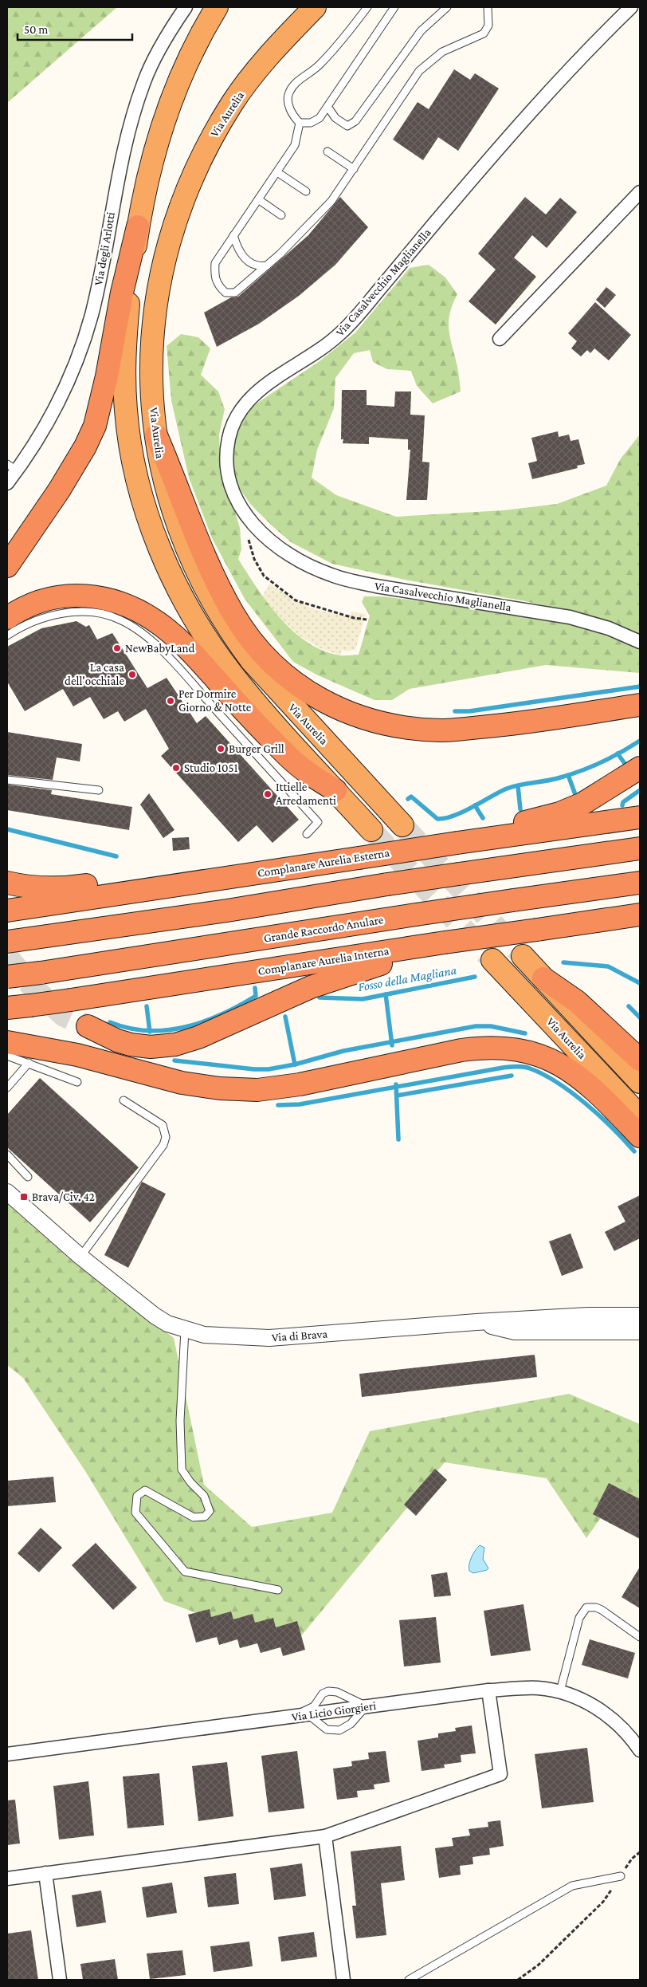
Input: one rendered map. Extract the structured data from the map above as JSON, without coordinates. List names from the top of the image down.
{
  "streets": {
    "highway": [
      "Via Aurelia",
      "Complanare Aurelia Esterna",
      "Grande Raccordo Anulare",
      "Complanare Aurelia Interna"
    ],
    "street": [
      "Via degli Arlotti",
      "Via Casalvecchio Maglianella",
      "Via di Brava",
      "Via Licio Giorgieri"
    ]
  },
  "water": ["Fosso della Magliana"],
  "places": {
    "other": [
      "NewBabyLand",
      "La casa dell'occhiale",
      "Per Dormire Giorno & Notte",
      "Burger Grill",
      "Studio 1051",
      "Ittielle Arredamenti"
    ],
    "transit": ["Brava/Civ. 42"]
  },
  "scale_bar": "50 m"
}
